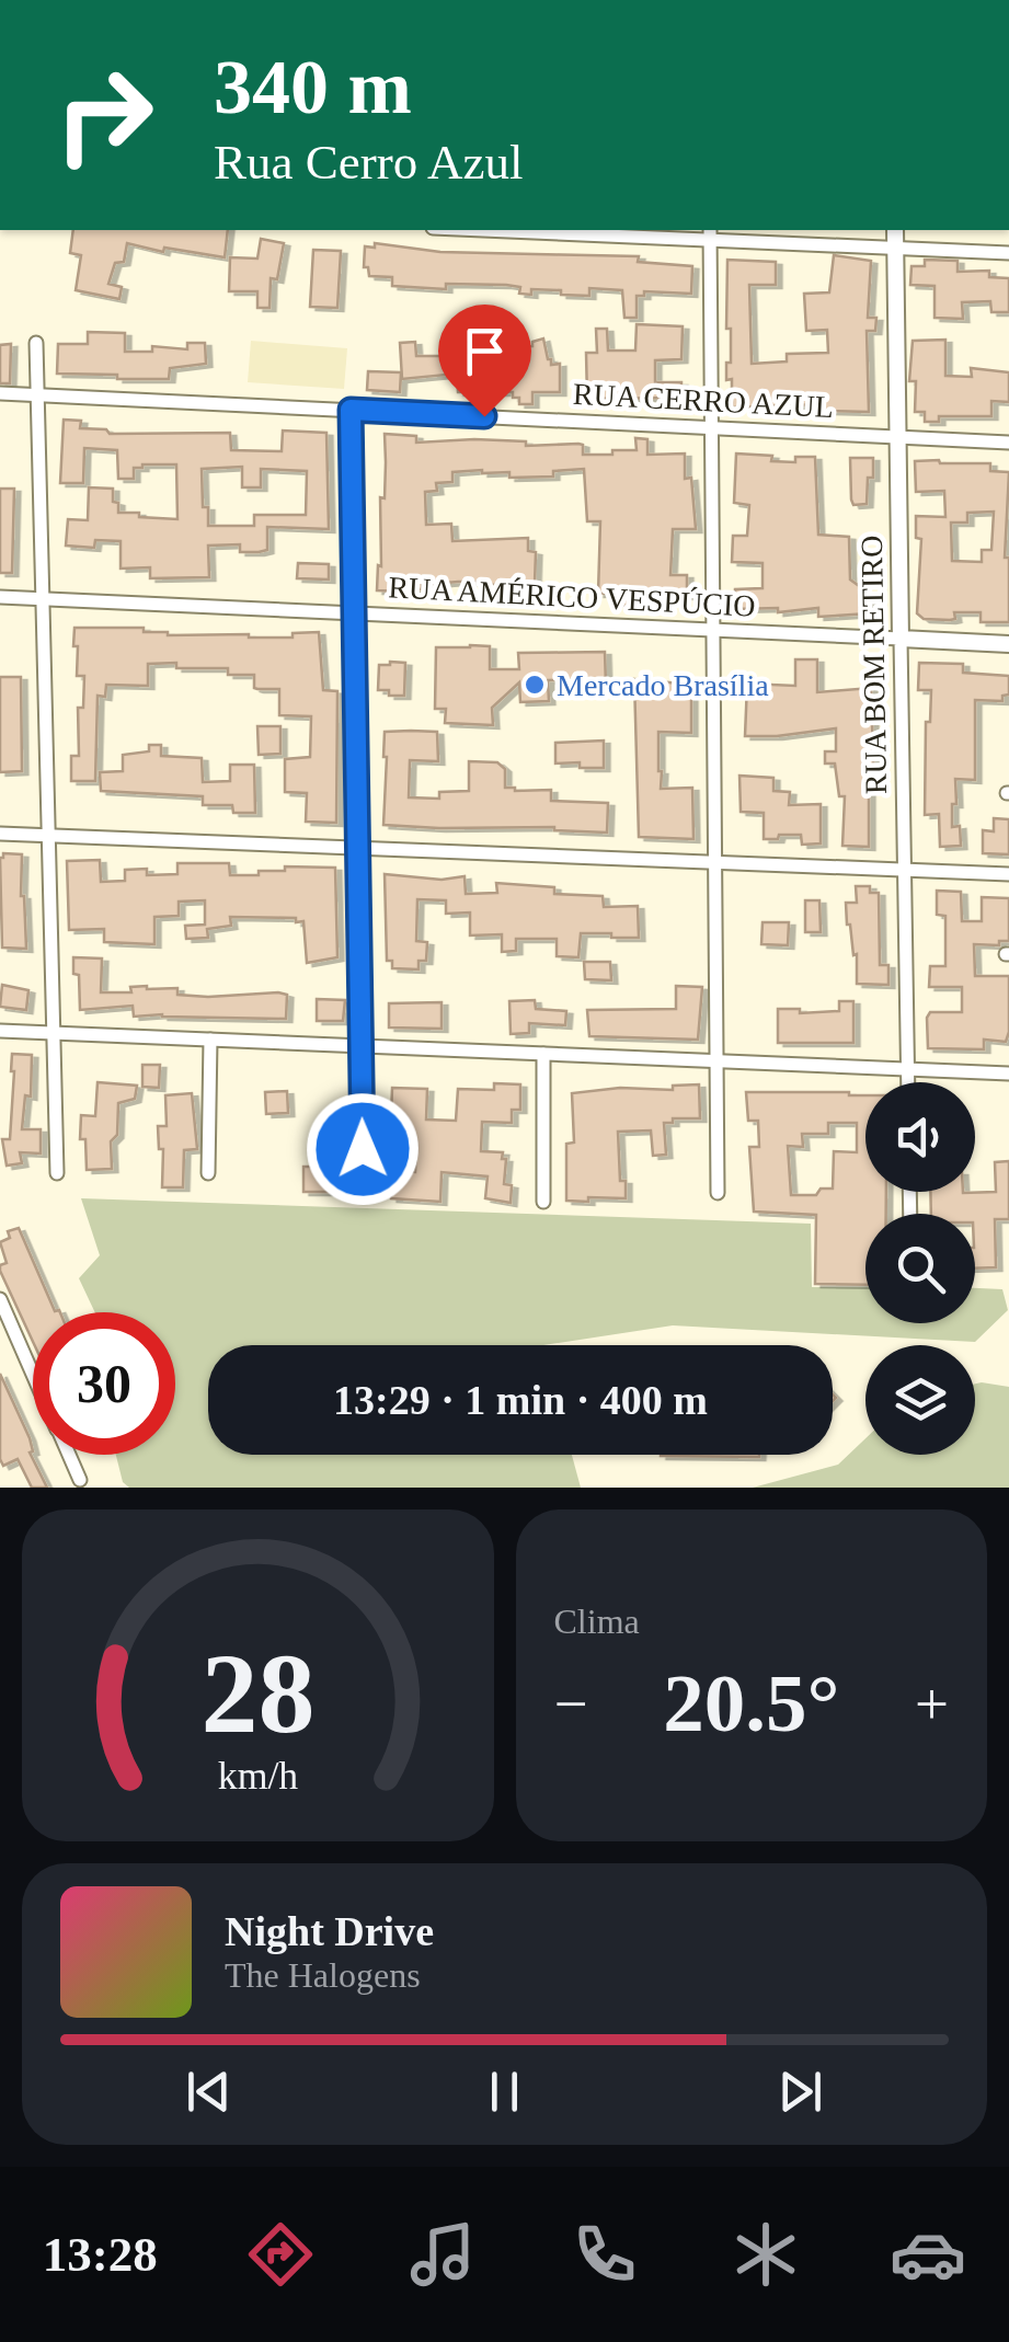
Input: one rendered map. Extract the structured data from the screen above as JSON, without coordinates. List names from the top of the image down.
{
  "streets": {
    "street": ["RUA CERRO AZUL", "RUA AMÉRICO VESPÚCIO", "RUA BOM RETIRO"]
  },
  "crossings": [
    ["RUA CERRO AZUL", "RUA BOM RETIRO"],
    ["RUA AMÉRICO VESPÚCIO", "RUA BOM RETIRO"]
  ],
  "places": ["Mercado Brasília"],
  "page": {
    "turn": ["340 m", "Rua Cerro Azul"],
    "limit": "30",
    "trip": "13:29 · 1 min · 400 m",
    "tile": "Clima",
    "heat": ["−", "20.5°", "+"],
    "song": ["Night Drive", "The Halogens"],
    "tabs": "13:28",
    "gauge": ["28", "km/h"]
  }
}
